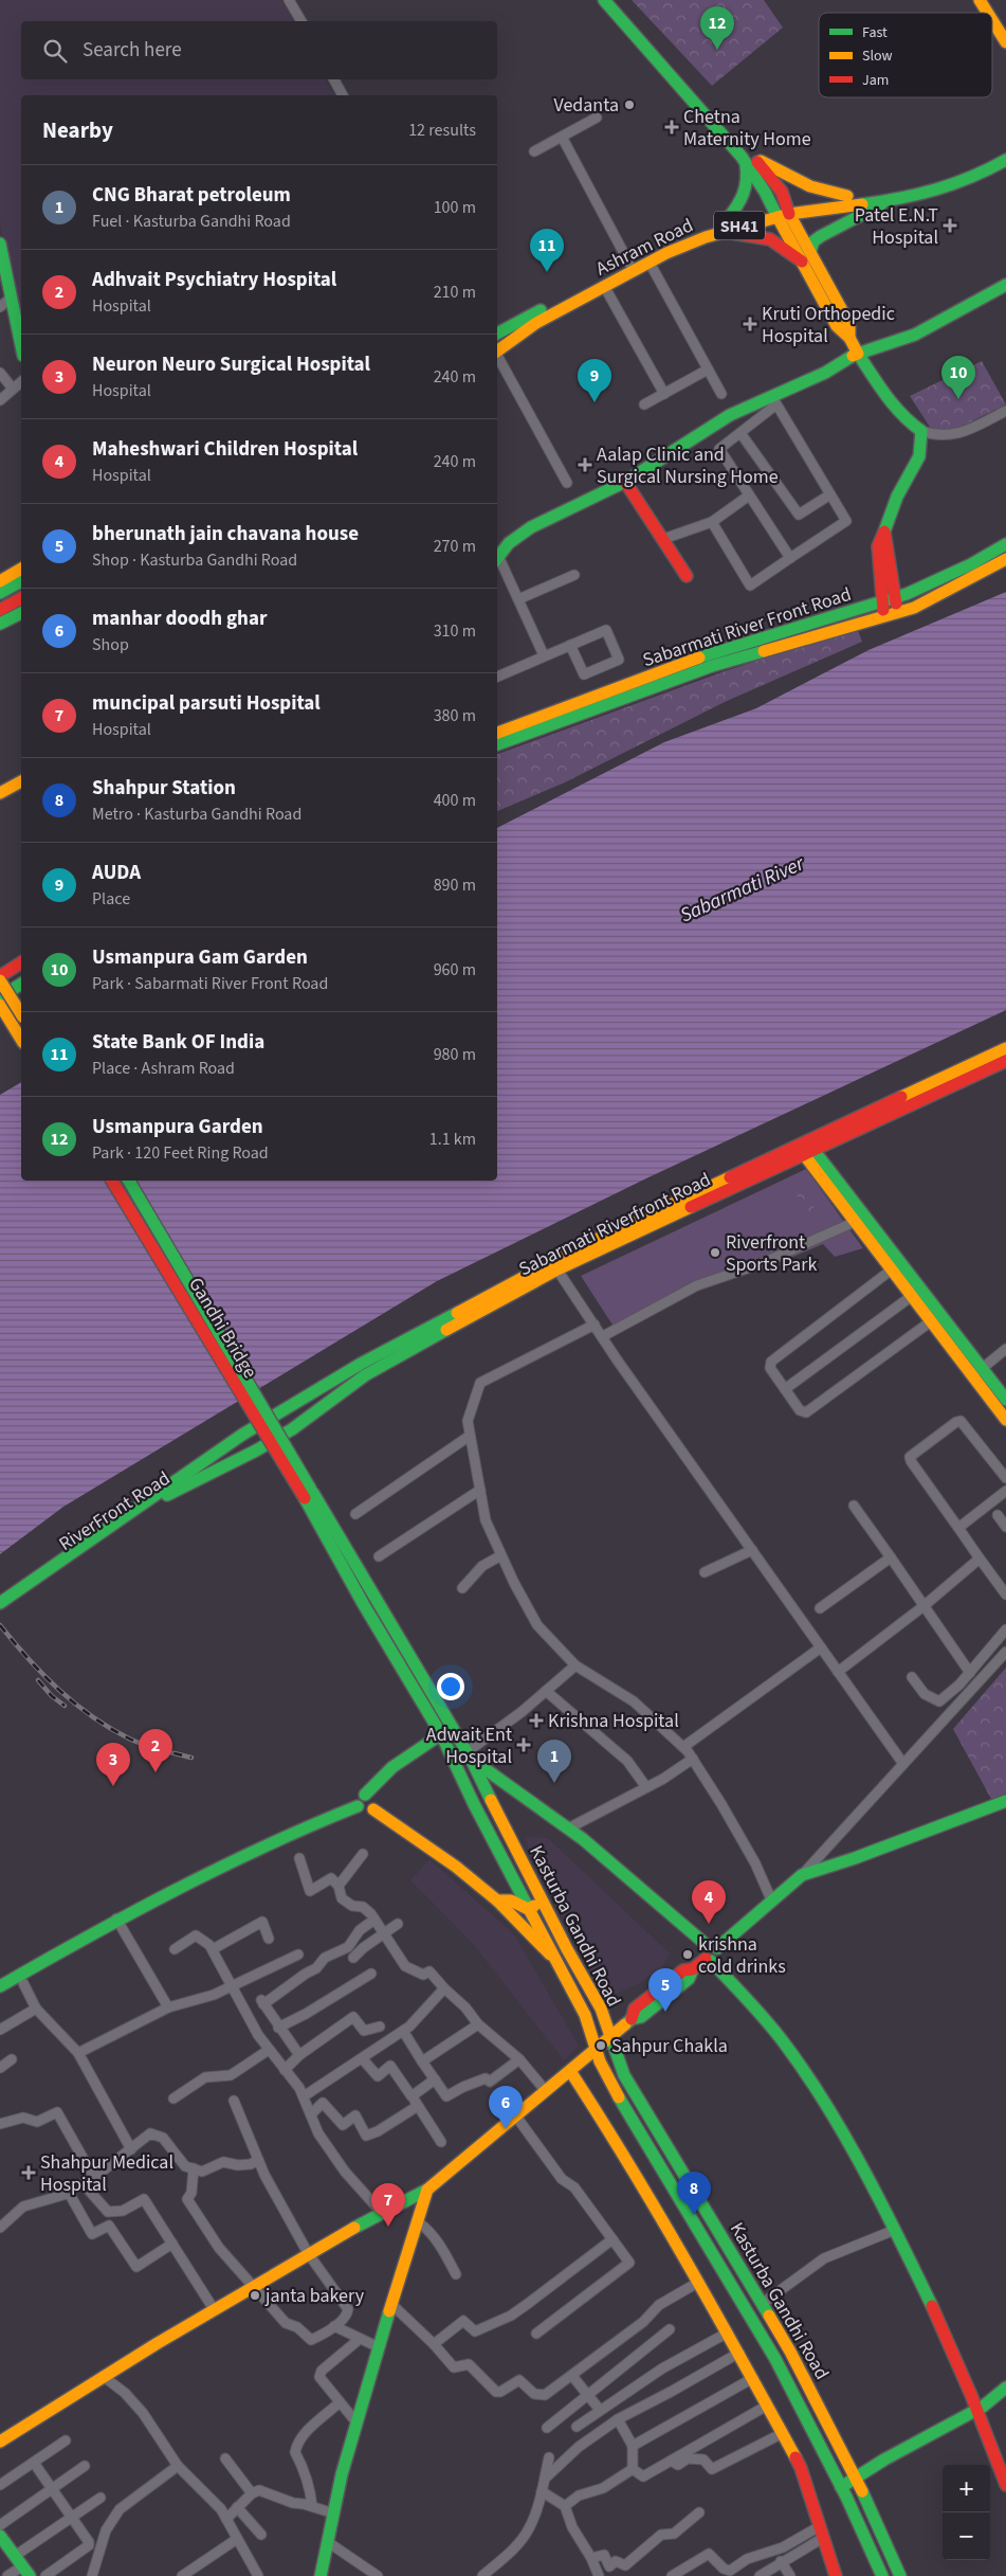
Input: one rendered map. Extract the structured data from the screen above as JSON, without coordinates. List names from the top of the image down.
{
  "streets": {
    "main road": [
      "SH41",
      "Ashram Road",
      "Sabarmati River Front Road",
      "Sabarmati Riverfront Road",
      "Gandhi Bridge",
      "RiverFront Road",
      "Kasturba Gandhi Road"
    ]
  },
  "crossings": [
    ["Sabarmati Riverfront Road", "RiverFront Road"],
    ["Gandhi Bridge", "Kasturba Gandhi Road"]
  ],
  "water": ["Sabarmati River"],
  "places": {
    "other": [
      "Vedanta",
      "Riverfront Sports Park",
      "krishna cold drinks",
      "Sahpur Chakla",
      "janta bakery"
    ],
    "health": [
      "Chetna Maternity Home",
      "Patel E.N.T Hospital",
      "Kruti Orthopedic Hospital",
      "Aalap Clinic and Surgical Nursing Home",
      "Krishna Hospital",
      "Adwait Ent Hospital",
      "Shahpur Medical Hospital"
    ]
  },
  "legend": ["Fast", "Slow", "Jam"],
  "page": {
    "pins": [
      "12",
      "11",
      "10",
      "9",
      "2",
      "1",
      "3",
      "4",
      "5",
      "6",
      "8",
      "7"
    ],
    "search": "Search here",
    "heading": ["Nearby", "12 results"],
    "list": [
      {
        "mark": "1",
        "name": "CNG Bharat petroleum",
        "note": "Fuel · Kasturba Gandhi Road",
        "value": "100 m"
      },
      {
        "mark": "2",
        "name": "Adhvait Psychiatry Hospital",
        "note": "Hospital",
        "value": "210 m"
      },
      {
        "mark": "3",
        "name": "Neuron Neuro Surgical Hospital",
        "note": "Hospital",
        "value": "240 m"
      },
      {
        "mark": "4",
        "name": "Maheshwari Children Hospital",
        "note": "Hospital",
        "value": "240 m"
      },
      {
        "mark": "5",
        "name": "bherunath jain chavana house",
        "note": "Shop · Kasturba Gandhi Road",
        "value": "270 m"
      },
      {
        "mark": "6",
        "name": "manhar doodh ghar",
        "note": "Shop",
        "value": "310 m"
      },
      {
        "mark": "7",
        "name": "muncipal parsuti Hospital",
        "note": "Hospital",
        "value": "380 m"
      },
      {
        "mark": "8",
        "name": "Shahpur Station",
        "note": "Metro · Kasturba Gandhi Road",
        "value": "400 m"
      },
      {
        "mark": "9",
        "name": "AUDA",
        "note": "Place",
        "value": "890 m"
      },
      {
        "mark": "10",
        "name": "Usmanpura Gam Garden",
        "note": "Park · Sabarmati River Front Road",
        "value": "960 m"
      },
      {
        "mark": "11",
        "name": "State Bank OF India",
        "note": "Place · Ashram Road",
        "value": "980 m"
      },
      {
        "mark": "12",
        "name": "Usmanpura Garden",
        "note": "Park · 120 Feet Ring Road",
        "value": "1.1 km"
      }
    ],
    "map_buttons": ["+", "−"]
  }
}
